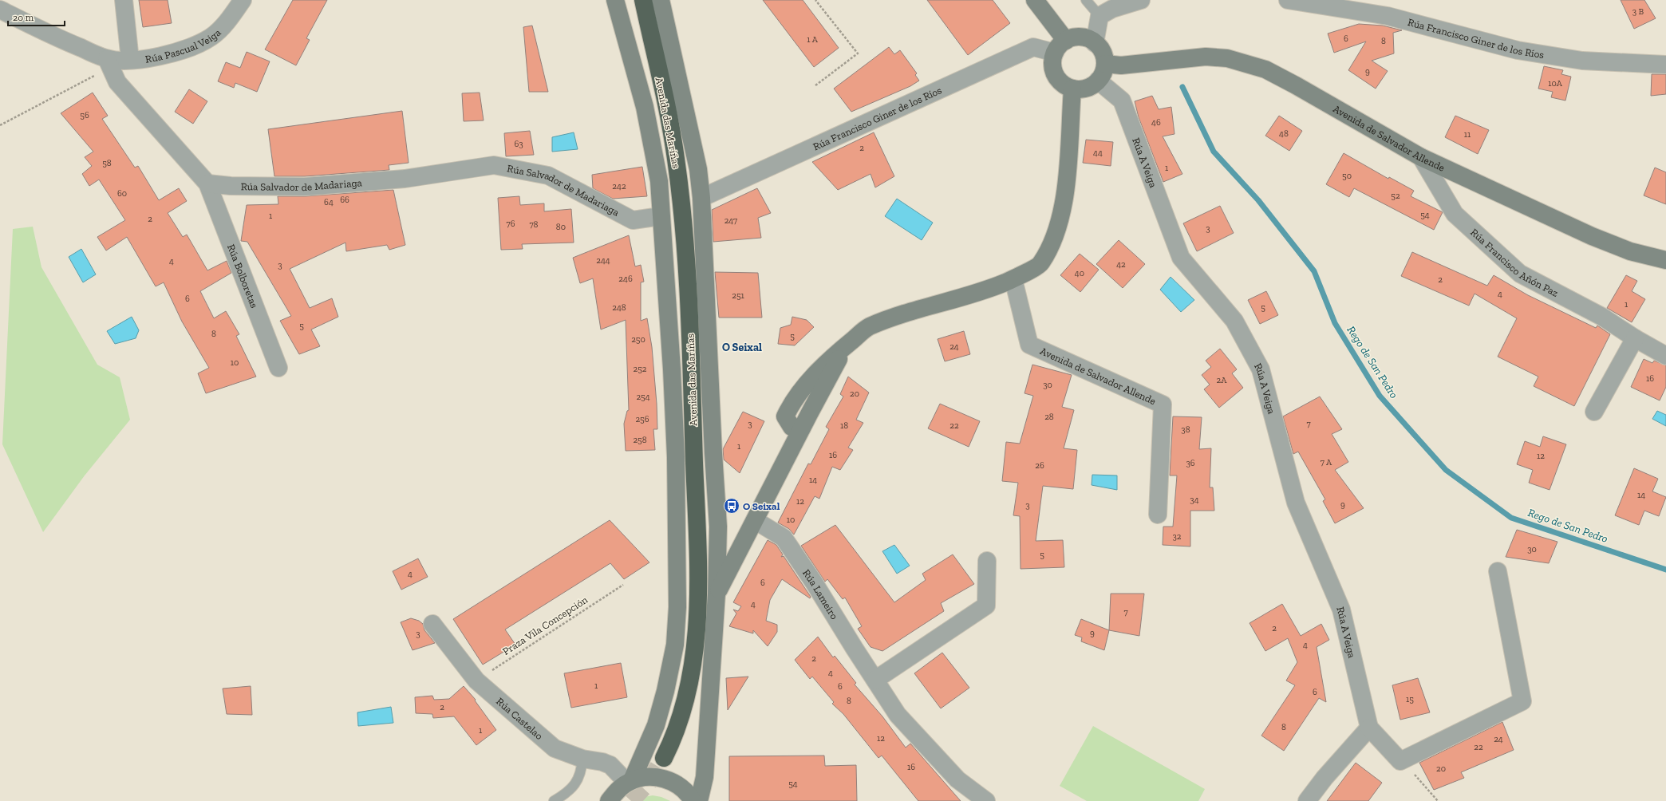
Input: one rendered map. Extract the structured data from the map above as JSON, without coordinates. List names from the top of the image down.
{
  "streets": {
    "highway": ["Avenida das Mariñas"],
    "main road": ["Avenida de Salvador Allende"],
    "street": [
      "Rúa Francisco Giner de los Ríos",
      "Rúa Pascual Veiga",
      "Rúa A Veiga",
      "Rúa Salvador de Madariaga",
      "Rúa Francisco Añón Paz",
      "Rúa Bolboretas",
      "Rúa Lameiro",
      "Rúa Castelao"
    ],
    "path": ["Praza Vila Concepción"]
  },
  "crossings": [
    ["Rúa Francisco Giner de los Ríos", "Avenida de Salvador Allende"],
    ["Rúa Francisco Giner de los Ríos", "Rúa A Veiga"],
    ["Avenida de Salvador Allende", "Rúa A Veiga"],
    ["Avenida de Salvador Allende", "Rúa Francisco Añón Paz"],
    ["Rúa Salvador de Madariaga", "Rúa Bolboretas"],
    ["Praza Vila Concepción", "Rúa Castelao"]
  ],
  "districts": ["O Seixal"],
  "water": ["Rego de San Pedro"],
  "places": {
    "bus stop": ["O Seixal"]
  },
  "house_numbers": [
    "3 B",
    "6",
    "1 A",
    "8",
    "9",
    "10A",
    "56",
    "46",
    "48",
    "11",
    "63",
    "2",
    "44",
    "58",
    "1",
    "50",
    "242",
    "60",
    "52",
    "66",
    "64",
    "54",
    "1",
    "2",
    "247",
    "76",
    "78",
    "80",
    "3",
    "244",
    "4",
    "42",
    "3",
    "40",
    "246",
    "2",
    "4",
    "251",
    "6",
    "1",
    "248",
    "5",
    "5",
    "8",
    "5",
    "250",
    "24",
    "10",
    "252",
    "16",
    "2A",
    "30",
    "20",
    "254",
    "28",
    "256",
    "3",
    "7",
    "18",
    "22",
    "38",
    "258",
    "1",
    "16",
    "12",
    "7 A",
    "36",
    "26",
    "14",
    "14",
    "34",
    "12",
    "9",
    "3",
    "10",
    "32",
    "30",
    "5",
    "4",
    "6",
    "4",
    "7",
    "2",
    "9",
    "3",
    "4",
    "2",
    "4",
    "1",
    "6",
    "6",
    "15",
    "8",
    "2",
    "8",
    "1",
    "12",
    "24",
    "22",
    "16",
    "20",
    "54"
  ],
  "scale_bar": "20 m"
}
